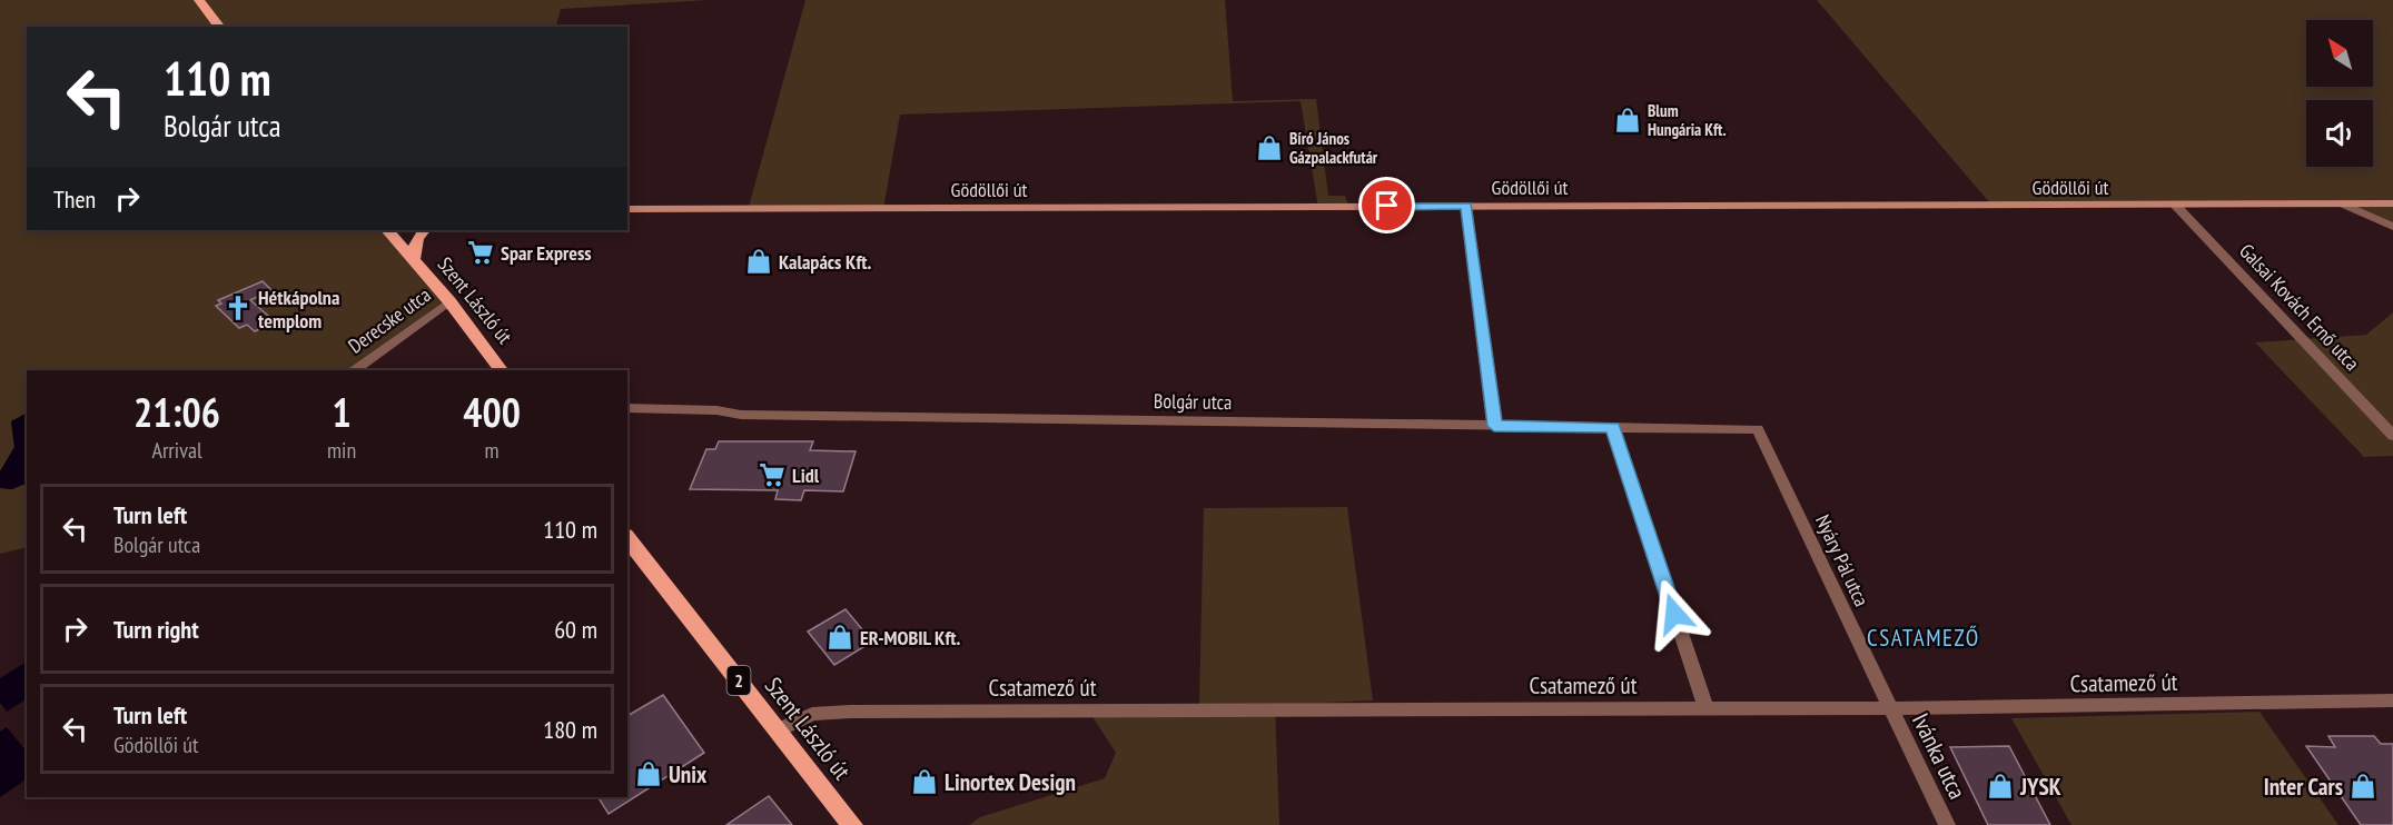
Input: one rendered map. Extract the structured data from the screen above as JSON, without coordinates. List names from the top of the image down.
{
  "streets": {
    "main road": ["Gödöllői út", "Szent László út", "2"],
    "street": [
      "Galsai Kovách Ernő utca",
      "Derecske utca",
      "Bolgár utca",
      "Nyáry Pál utca",
      "Csatamező út",
      "Ivánka utca"
    ]
  },
  "crossings": [
    ["Gödöllői út", "Galsai Kovách Ernő utca"],
    ["Szent László út", "Derecske utca"],
    ["Szent László út", "Csatamező út"],
    ["Bolgár utca", "Nyáry Pál utca"],
    ["Nyáry Pál utca", "Csatamező út"],
    ["Nyáry Pál utca", "Ivánka utca"],
    ["Csatamező út", "Ivánka utca"]
  ],
  "districts": ["CSATAMEZŐ"],
  "places": {
    "shop": [
      "Blum Hungária Kft.",
      "Bíró János Gázpalackfutár",
      "Kalapács Kft.",
      "ER-MOBIL Kft.",
      "Unix",
      "Linortex Design",
      "JYSK",
      "Inter Cars"
    ],
    "supermarket": ["Spar Express", "Lidl"],
    "church": ["Hétkápolna templom"]
  },
  "north": "top left",
  "page": {
    "turn": ["110 m", "Bolgár utca"],
    "then": "Then",
    "eta": [
      "21:06",
      "Arrival",
      "1",
      "min",
      "400",
      "m"
    ],
    "list": [
      {
        "name": "Turn left",
        "note": "Bolgár utca",
        "value": "110 m"
      },
      {
        "name": "Turn right",
        "value": "60 m"
      },
      {
        "name": "Turn left",
        "note": "Gödöllői út",
        "value": "180 m"
      }
    ]
  }
}
